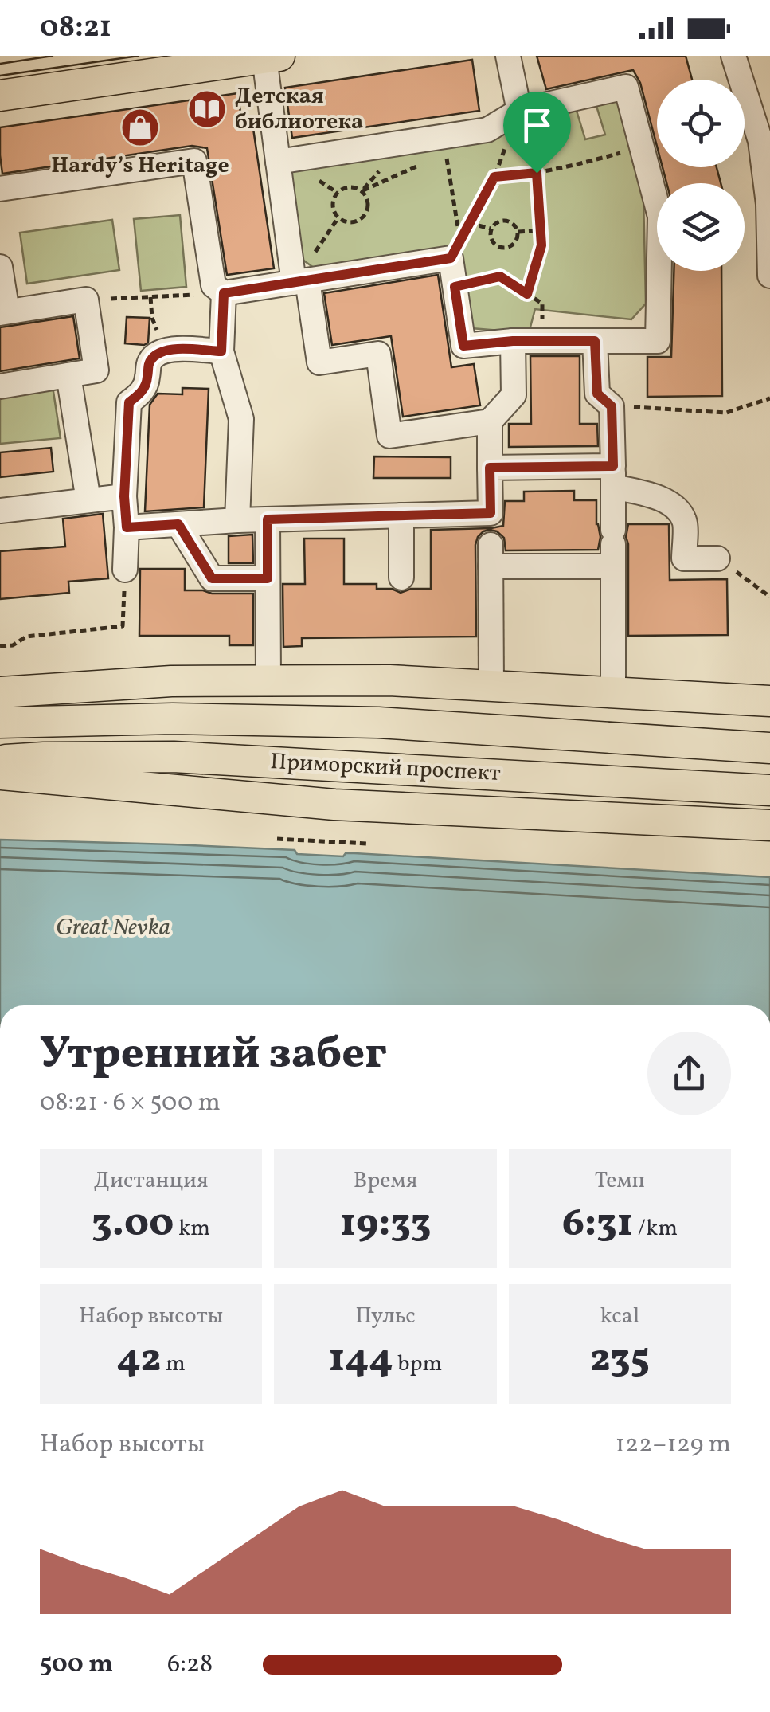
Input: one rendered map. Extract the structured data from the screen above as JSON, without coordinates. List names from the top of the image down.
{
  "streets": {
    "main road": ["Приморский проспект"]
  },
  "water": ["Great Nevka"],
  "places": {
    "library": ["Детская библиотека"],
    "shop": ["Hardy’s Heritage"]
  },
  "page": {
    "status": "08:21",
    "heading": ["Утренний забег", "08:21 · 6 × 500 m"],
    "stats": [
      ["Дистанция", "3.00 km"],
      ["Время", "19:33"],
      ["Темп", "6:31 /km"],
      ["Набор высоты", "42 m"],
      ["Пульс", "144 bpm"],
      ["kcal", "235"]
    ],
    "chart": ["Набор высоты", "122–129 m"],
    "list": [
      {
        "name": "500 m",
        "note": "6:28"
      }
    ]
  }
}
